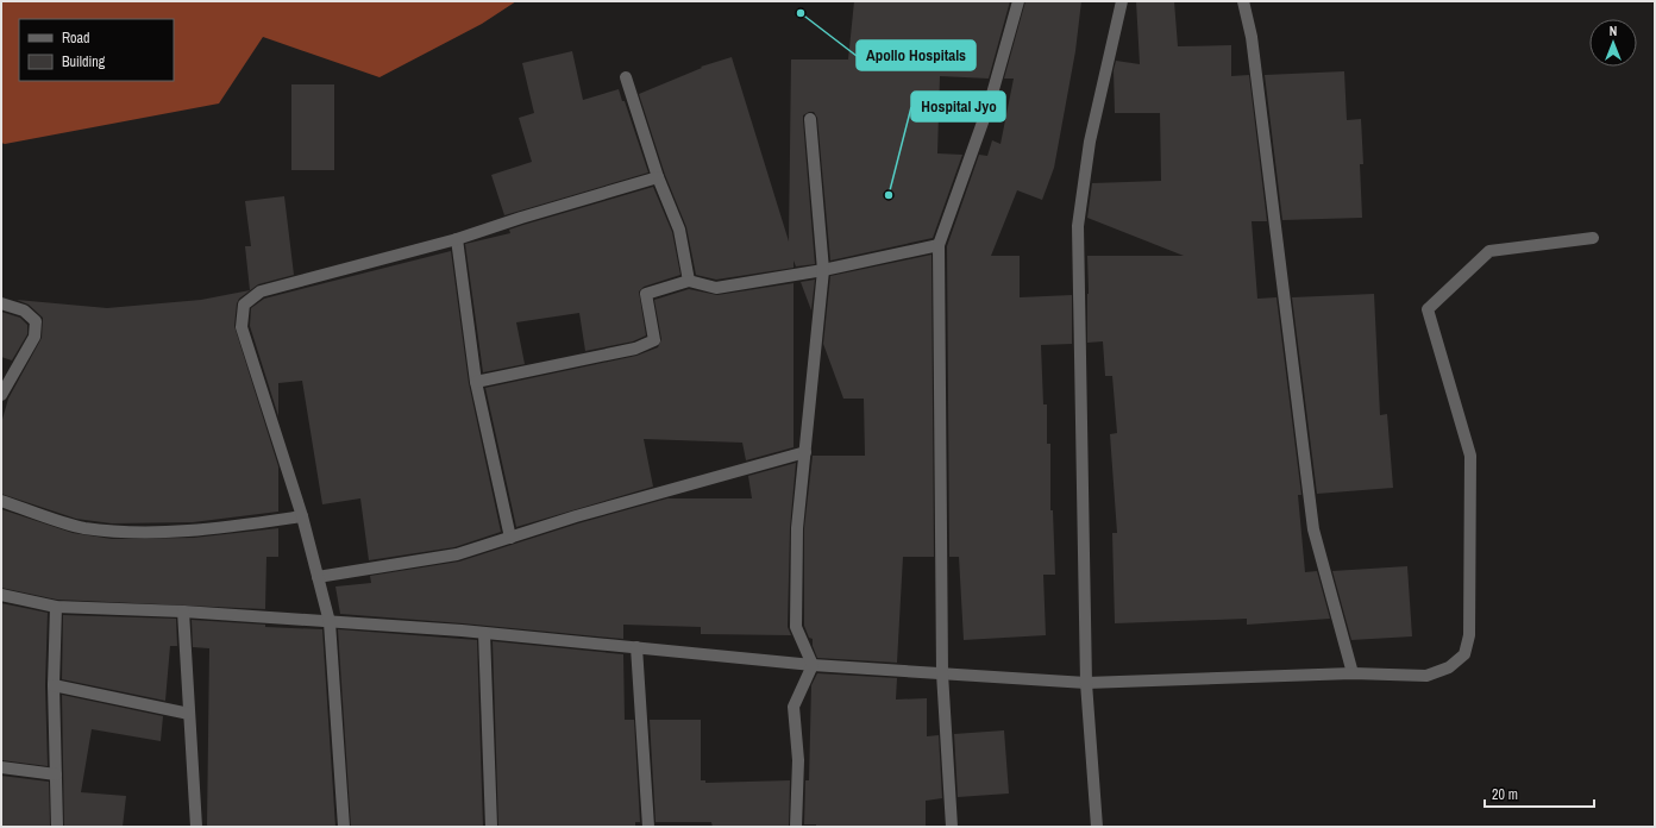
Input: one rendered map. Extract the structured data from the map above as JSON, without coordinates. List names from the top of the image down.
{
  "places": ["Apollo Hospitals", "Hospital Jyo"],
  "legend": ["Road", "Building"],
  "scale_bar": "20 m",
  "north": "top"
}
